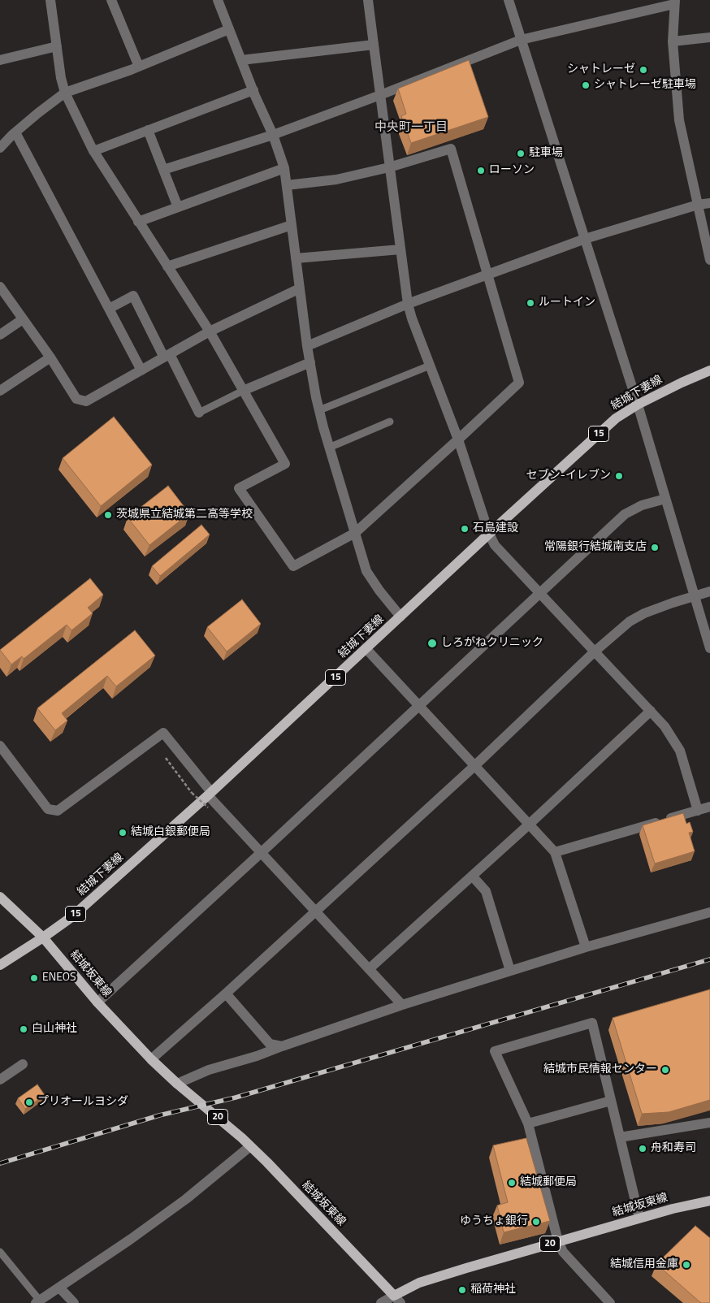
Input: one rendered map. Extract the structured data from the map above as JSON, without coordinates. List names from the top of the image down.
{
  "streets": {
    "main road": [
      "結城下妻線",
      "15",
      "結城坂東線",
      "20"
    ]
  },
  "crossings": [
    ["結城下妻線", "結城坂東線"]
  ],
  "districts": ["中央町一丁目"],
  "places": [
    "シャトレーゼ",
    "シャトレーゼ駐車場",
    "駐車場",
    "ローソン",
    "ルートイン",
    "セブン-イレブン",
    "茨城県立結城第二高等学校",
    "石島建設",
    "常陽銀行結城南支店",
    "しろがねクリニック",
    "結城白銀郵便局",
    "ENEOS",
    "白山神社",
    "結城市民情報センター",
    "プリオールヨシダ",
    "舟和寿司",
    "結城郵便局",
    "ゆうちょ銀行",
    "結城信用金庫",
    "稲荷神社"
  ]
}
